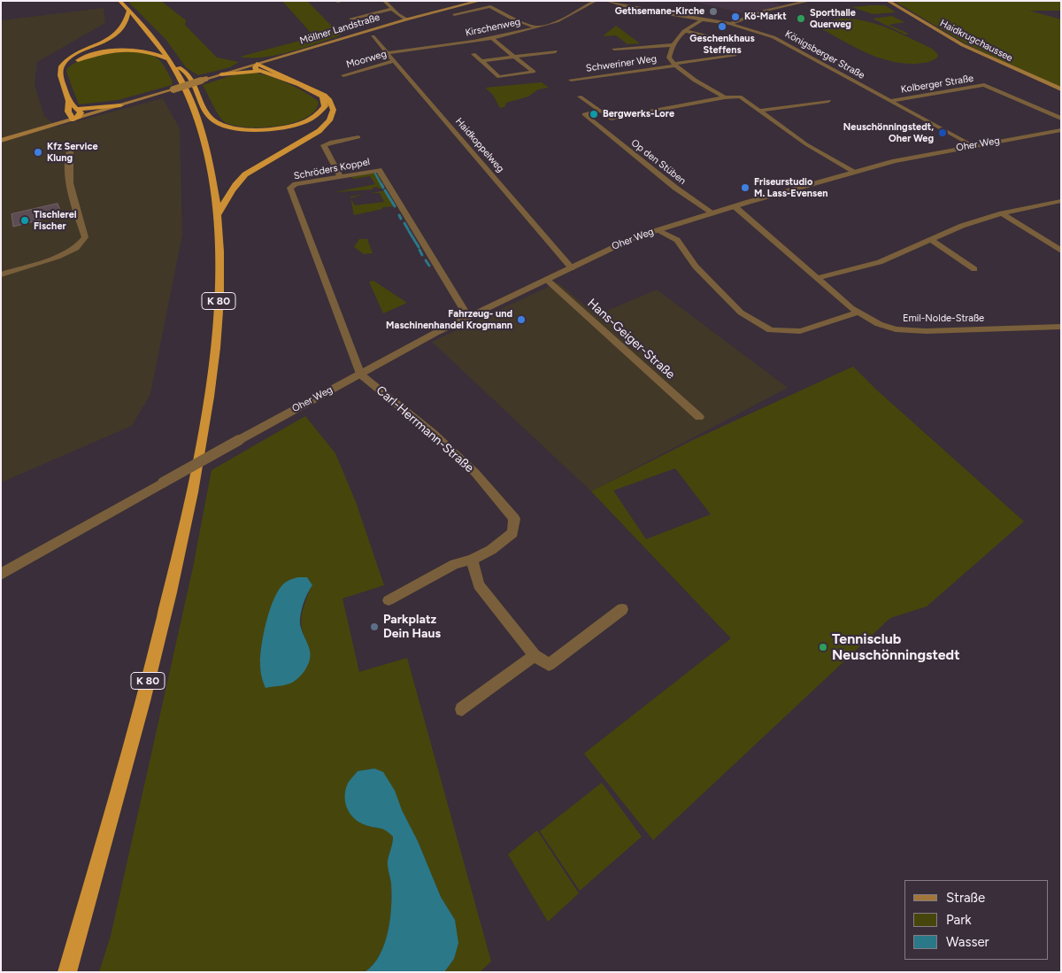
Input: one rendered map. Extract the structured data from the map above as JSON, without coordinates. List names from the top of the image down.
{
  "streets": {
    "highway": ["K 80"],
    "main road": ["Möllner Landstraße", "Haidkrugchaussee"],
    "street": [
      "Kirschenweg",
      "Königsberger Straße",
      "Moorweg",
      "Schweriner Weg",
      "Kolberger Straße",
      "Oher Weg",
      "Haidkoppelweg",
      "Op den Stüben",
      "Schröders Koppel",
      "Emil-Nolde-Straße",
      "Hans-Geiger-Straße",
      "Carl-Herrmann-Straße"
    ]
  },
  "crossings": [
    ["Kirschenweg", "Haidkoppelweg"],
    ["Königsberger Straße", "Kolberger Straße"],
    ["Königsberger Straße", "Oher Weg"],
    ["Moorweg", "Haidkoppelweg"],
    ["Oher Weg", "Haidkoppelweg"],
    ["Oher Weg", "Op den Stüben"],
    ["Oher Weg", "Schröders Koppel"],
    ["Oher Weg", "Emil-Nolde-Straße"],
    ["Oher Weg", "Hans-Geiger-Straße"],
    ["Oher Weg", "Carl-Herrmann-Straße"],
    ["Schröders Koppel", "Carl-Herrmann-Straße"]
  ],
  "places": [
    "Gethsemane-Kirche",
    "Kö-Markt",
    "Sporthalle Querweg",
    "Geschenkhaus Steffens",
    "Bergwerks-Lore",
    "Neuschönningstedt, Oher Weg",
    "Kfz Service Klung",
    "Friseurstudio M. Lass-Evensen",
    "Tischlerei Fischer",
    "Fahrzeug- und Maschinenhandel Krogmann",
    "Parkplatz Dein Haus",
    "Tennisclub Neuschönningstedt"
  ],
  "legend": ["Straße", "Park", "Wasser"]
}
